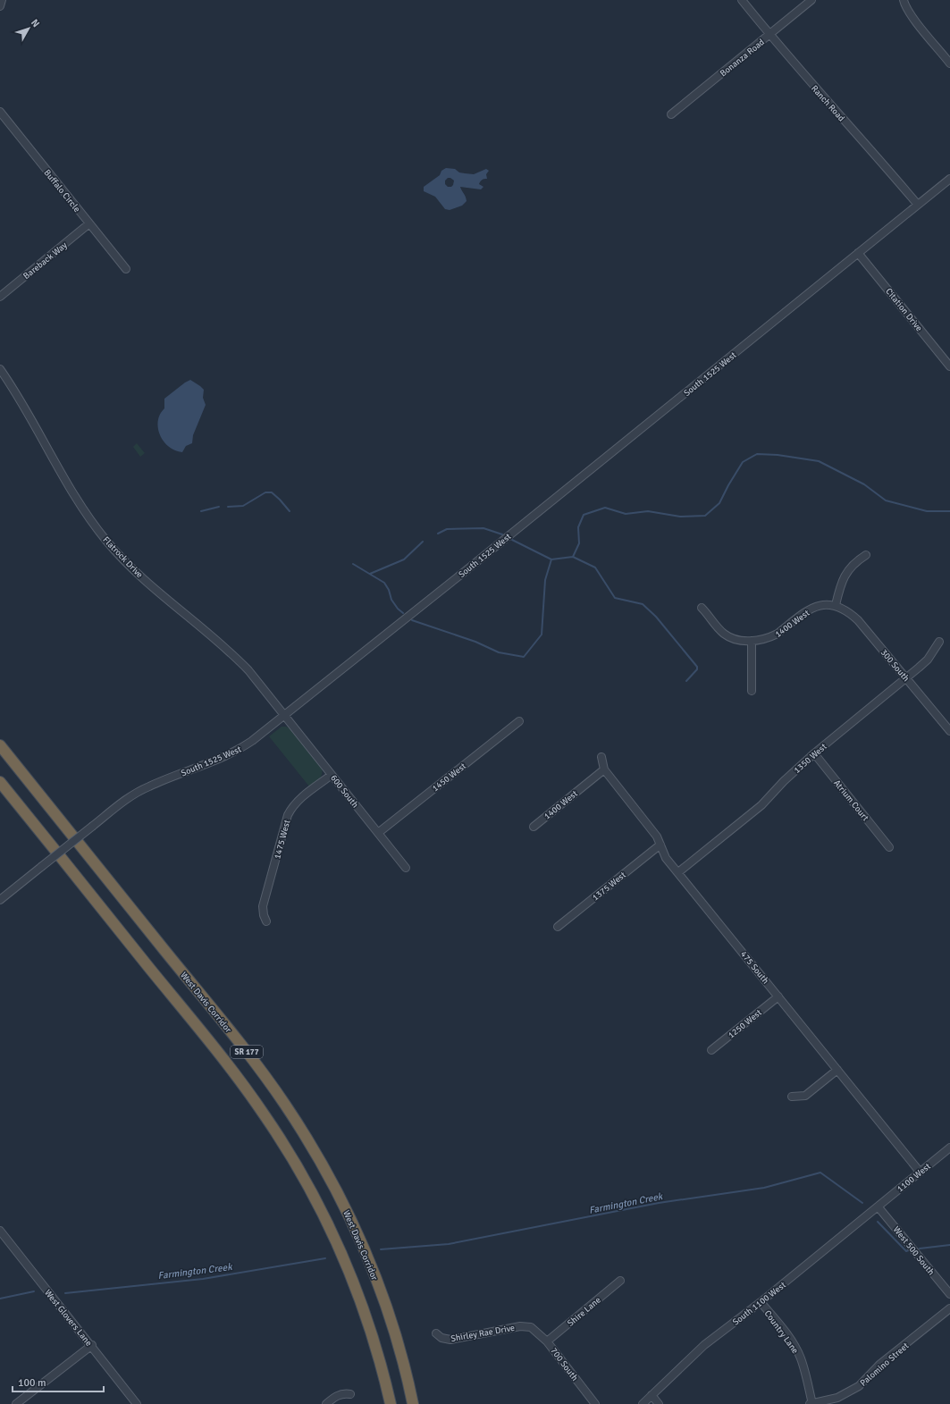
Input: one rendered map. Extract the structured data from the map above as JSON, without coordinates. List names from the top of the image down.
{
  "streets": {
    "highway": ["West Davis Corridor", "SR 177"],
    "street": [
      "Bonanza Road",
      "Ranch Road",
      "Buffalo Circle",
      "Bareback Way",
      "Citation Drive",
      "South 1525 West",
      "Flatrock Drive",
      "1400 West",
      "300 South",
      "1350 West",
      "1450 West",
      "600 South",
      "Atrium Court",
      "1475 West",
      "1375 West",
      "475 South",
      "1250 West",
      "1100 West",
      "West 500 South",
      "South 1100 West",
      "Shire Lane",
      "West Glovers Lane",
      "Country Lane",
      "Shirley Rae Drive",
      "700 South",
      "Palomino Street"
    ]
  },
  "crossings": [
    ["Bonanza Road", "Ranch Road"],
    ["Ranch Road", "South 1525 West"],
    ["Buffalo Circle", "Bareback Way"],
    ["Citation Drive", "South 1525 West"],
    ["South 1525 West", "Flatrock Drive"],
    ["South 1525 West", "600 South"],
    ["Flatrock Drive", "600 South"],
    ["1400 West", "300 South"],
    ["1400 West", "475 South"],
    ["300 South", "1350 West"],
    ["1350 West", "Atrium Court"],
    ["1350 West", "475 South"],
    ["1450 West", "600 South"],
    ["600 South", "1475 West"],
    ["1375 West", "475 South"],
    ["475 South", "1250 West"],
    ["475 South", "1100 West"],
    ["1100 West", "West 500 South"],
    ["1100 West", "South 1100 West"],
    ["West 500 South", "South 1100 West"],
    ["South 1100 West", "Country Lane"],
    ["Shire Lane", "700 South"],
    ["Country Lane", "Palomino Street"],
    ["Shirley Rae Drive", "700 South"]
  ],
  "water": ["Farmington Creek"],
  "scale_bar": "100 m",
  "north": "top right"
}
